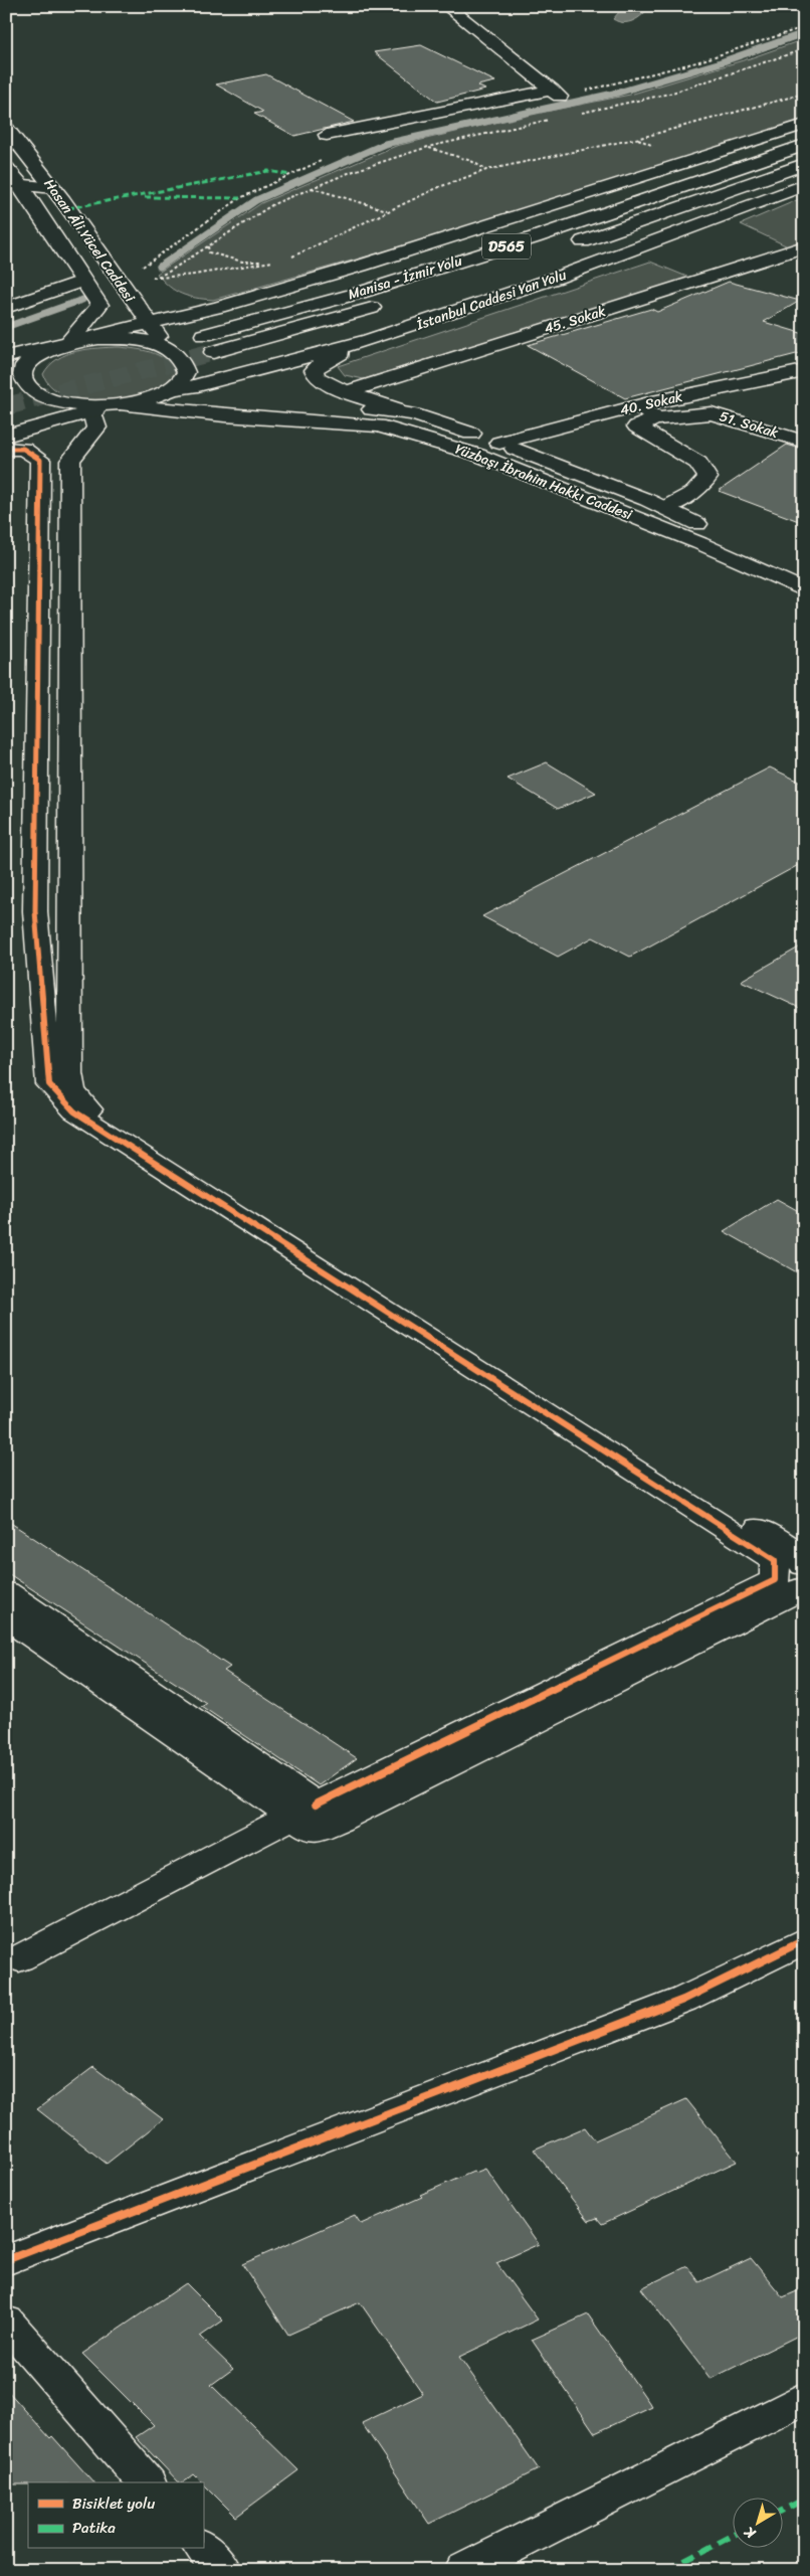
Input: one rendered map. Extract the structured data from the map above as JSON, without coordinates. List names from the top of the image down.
{
  "streets": {
    "main road": [
      "Hasan Âli Yücel Caddesi",
      "D565",
      "Manisa - İzmir Yolu",
      "İstanbul Caddesi Yan Yolu",
      "45. Sokak",
      "40. Sokak",
      "51. Sokak",
      "Yüzbaşı İbrahim Hakkı Caddesi"
    ]
  },
  "crossings": [
    ["Hasan Âli Yücel Caddesi", "İstanbul Caddesi Yan Yolu"],
    ["Hasan Âli Yücel Caddesi", "Yüzbaşı İbrahim Hakkı Caddesi"],
    ["İstanbul Caddesi Yan Yolu", "Yüzbaşı İbrahim Hakkı Caddesi"],
    ["40. Sokak", "Yüzbaşı İbrahim Hakkı Caddesi"]
  ],
  "legend": ["Bisiklet yolu", "Patika"],
  "north": "bottom left"
}
